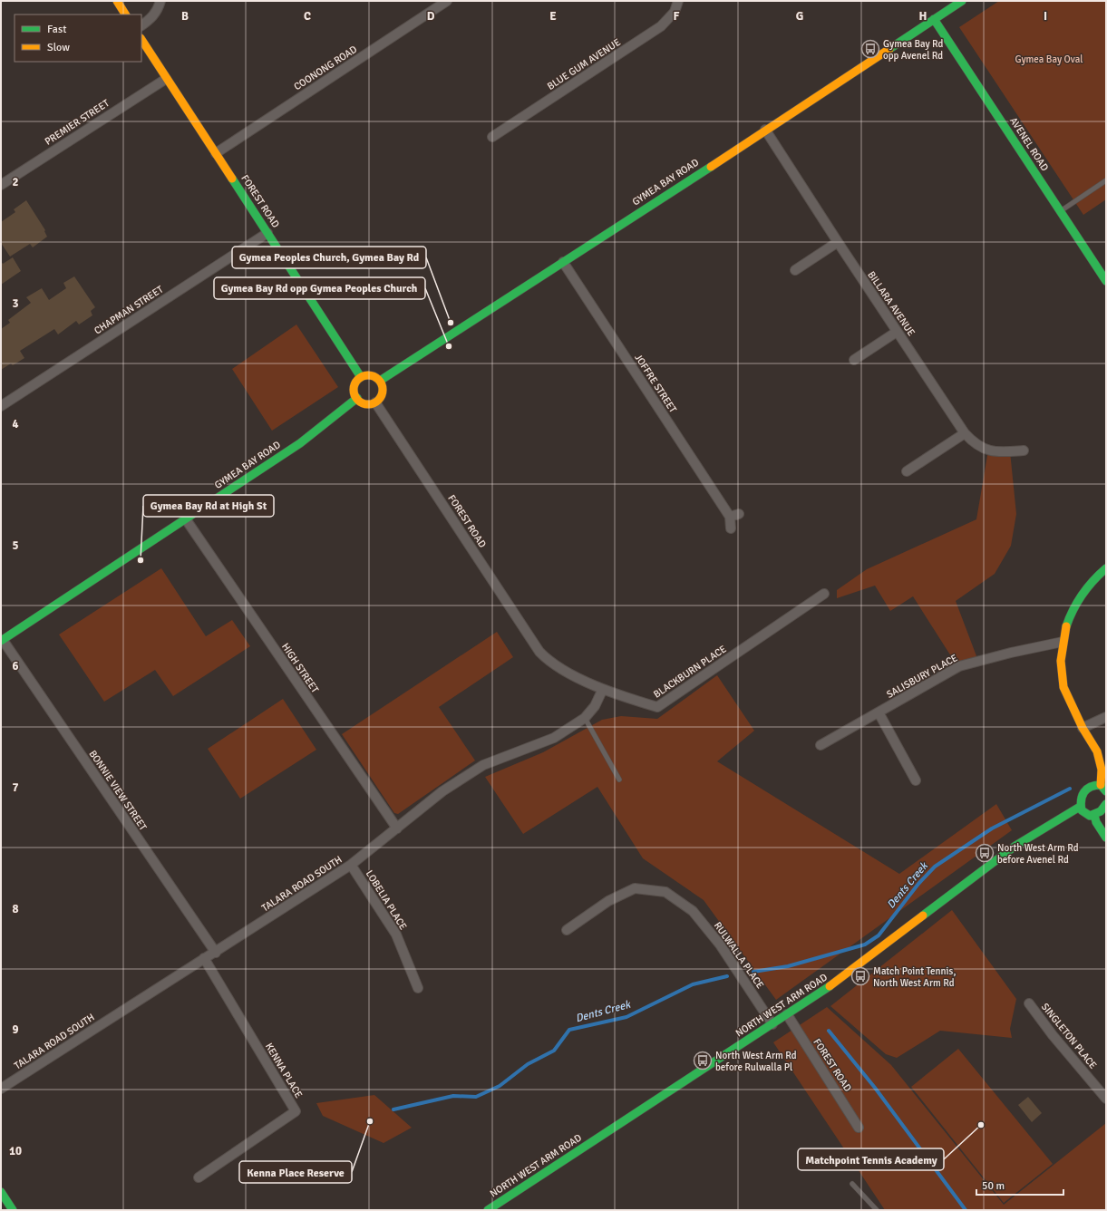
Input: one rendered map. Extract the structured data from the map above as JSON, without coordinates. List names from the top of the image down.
{
  "streets": {
    "street": [
      "BLUE GUM AVENUE",
      "COONONG ROAD",
      "PREMIER STREET",
      "AVENEL ROAD",
      "GYMEA BAY ROAD",
      "FOREST ROAD",
      "BILLARA AVENUE",
      "CHAPMAN STREET",
      "JOFFRE STREET",
      "HIGH STREET",
      "BLACKBURN PLACE",
      "SALISBURY PLACE",
      "BONNIE VIEW STREET",
      "TALARA ROAD SOUTH",
      "LOBELIA PLACE",
      "RULWALLA PLACE",
      "NORTH WEST ARM ROAD",
      "SINGLETON PLACE",
      "KENNA PLACE"
    ]
  },
  "crossings": [
    ["COONONG ROAD", "FOREST ROAD"],
    ["PREMIER STREET", "FOREST ROAD"],
    ["AVENEL ROAD", "GYMEA BAY ROAD"],
    ["GYMEA BAY ROAD", "FOREST ROAD"],
    ["GYMEA BAY ROAD", "BILLARA AVENUE"],
    ["GYMEA BAY ROAD", "JOFFRE STREET"],
    ["GYMEA BAY ROAD", "HIGH STREET"],
    ["GYMEA BAY ROAD", "BONNIE VIEW STREET"],
    ["FOREST ROAD", "CHAPMAN STREET"],
    ["FOREST ROAD", "BLACKBURN PLACE"],
    ["FOREST ROAD", "NORTH WEST ARM ROAD"],
    ["HIGH STREET", "TALARA ROAD SOUTH"],
    ["BLACKBURN PLACE", "TALARA ROAD SOUTH"],
    ["BONNIE VIEW STREET", "TALARA ROAD SOUTH"],
    ["TALARA ROAD SOUTH", "LOBELIA PLACE"],
    ["TALARA ROAD SOUTH", "KENNA PLACE"],
    ["RULWALLA PLACE", "NORTH WEST ARM ROAD"]
  ],
  "water": ["Dents Creek"],
  "parks": ["Gymea Bay Oval"],
  "places": {
    "bus stop": [
      "Gymea Bay Rd opp Avenel Rd",
      "North West Arm Rd before Avenel Rd",
      "Match Point Tennis, North West Arm Rd",
      "North West Arm Rd before Rulwalla Pl"
    ],
    "other": [
      "Gymea Peoples Church, Gymea Bay Rd",
      "Gymea Bay Rd opp Gymea Peoples Church",
      "Gymea Bay Rd at High St",
      "Kenna Place Reserve",
      "Matchpoint Tennis Academy"
    ]
  },
  "legend": ["Fast", "Slow"],
  "scale_bar": "50 m",
  "grid": {
    "columns": [
      "B",
      "C",
      "D",
      "E",
      "F",
      "G",
      "H",
      "I"
    ],
    "rows": [
      "2",
      "3",
      "4",
      "5",
      "6",
      "7",
      "8",
      "9",
      "10"
    ]
  }
}
